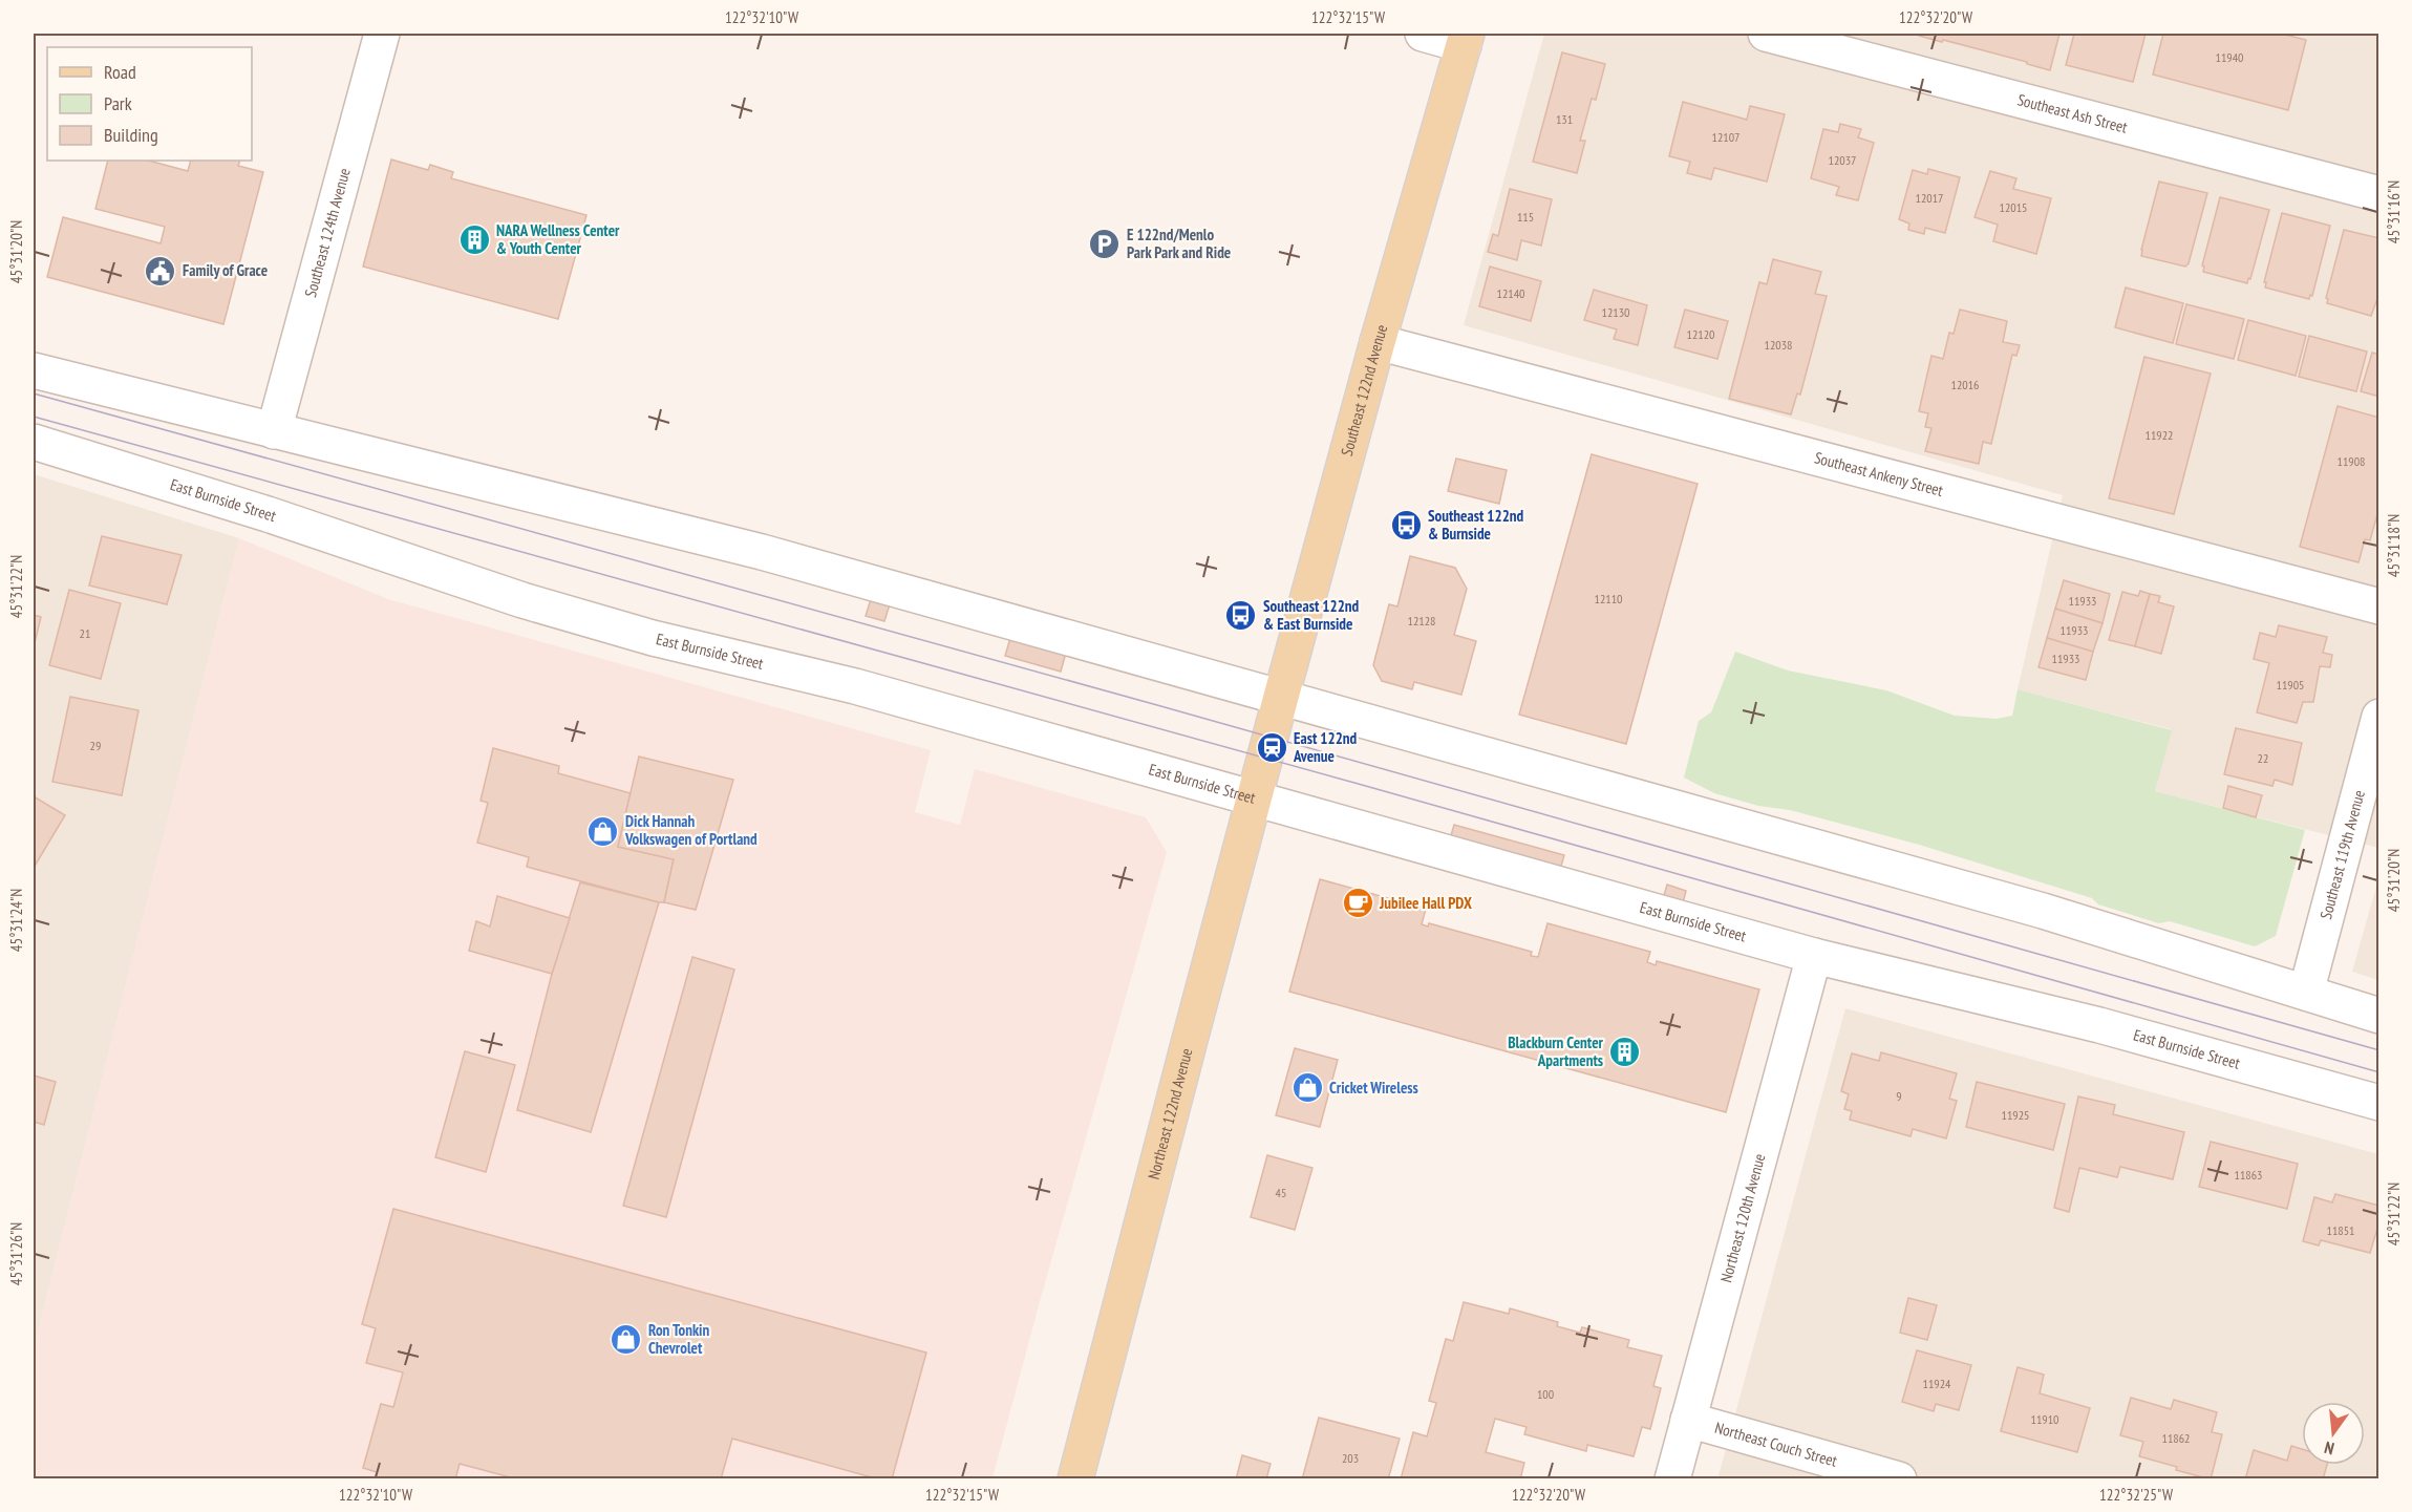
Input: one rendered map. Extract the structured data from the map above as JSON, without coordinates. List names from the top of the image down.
{
  "streets": {
    "main road": ["Southeast 122nd Avenue", "Northeast 122nd Avenue"],
    "street": [
      "Southeast Ash Street",
      "Southeast 124th Avenue",
      "Southeast Ankeny Street",
      "East Burnside Street",
      "Southeast 119th Avenue",
      "Northeast 120th Avenue",
      "Northeast Couch Street"
    ]
  },
  "crossings": [
    ["Southeast 122nd Avenue", "Southeast Ankeny Street"],
    ["Southeast 122nd Avenue", "Northeast 122nd Avenue"],
    ["East Burnside Street", "Northeast 122nd Avenue"],
    ["East Burnside Street", "Northeast 120th Avenue"],
    ["Northeast 120th Avenue", "Northeast Couch Street"]
  ],
  "places": {
    "building": ["NARA Wellness Center & Youth Center", "Blackburn Center Apartments"],
    "parking": ["E 122nd/Menlo Park Park and Ride"],
    "public building": ["Family of Grace"],
    "bus stop": ["Southeast 122nd & Burnside", "Southeast 122nd & East Burnside"],
    "station": ["East 122nd Avenue"],
    "shop": ["Dick Hannah Volkswagen of Portland", "Cricket Wireless", "Ron Tonkin Chevrolet"],
    "cafe": ["Jubilee Hall PDX"]
  },
  "house_numbers": [
    "11940",
    "131",
    "12107",
    "12037",
    "12017",
    "12015",
    "115",
    "12140",
    "12130",
    "12120",
    "12038",
    "12016",
    "11922",
    "11908",
    "12110",
    "11933",
    "12128",
    "11933",
    "21",
    "11933",
    "11905",
    "29",
    "22",
    "9",
    "11925",
    "11863",
    "45",
    "11851",
    "11924",
    "100",
    "11910",
    "11862",
    "203"
  ],
  "legend": ["Road", "Park", "Building"],
  "north": "bottom",
  "coordinates": [
    "122°32'10\"W",
    "122°32'15\"W",
    "122°32'20\"W",
    "45°31'16\"N",
    "45°31'20\"N",
    "45°31'18\"N",
    "45°31'22\"N",
    "45°31'24\"N",
    "45°31'26\"N",
    "122°32'25\"W"
  ]
}
